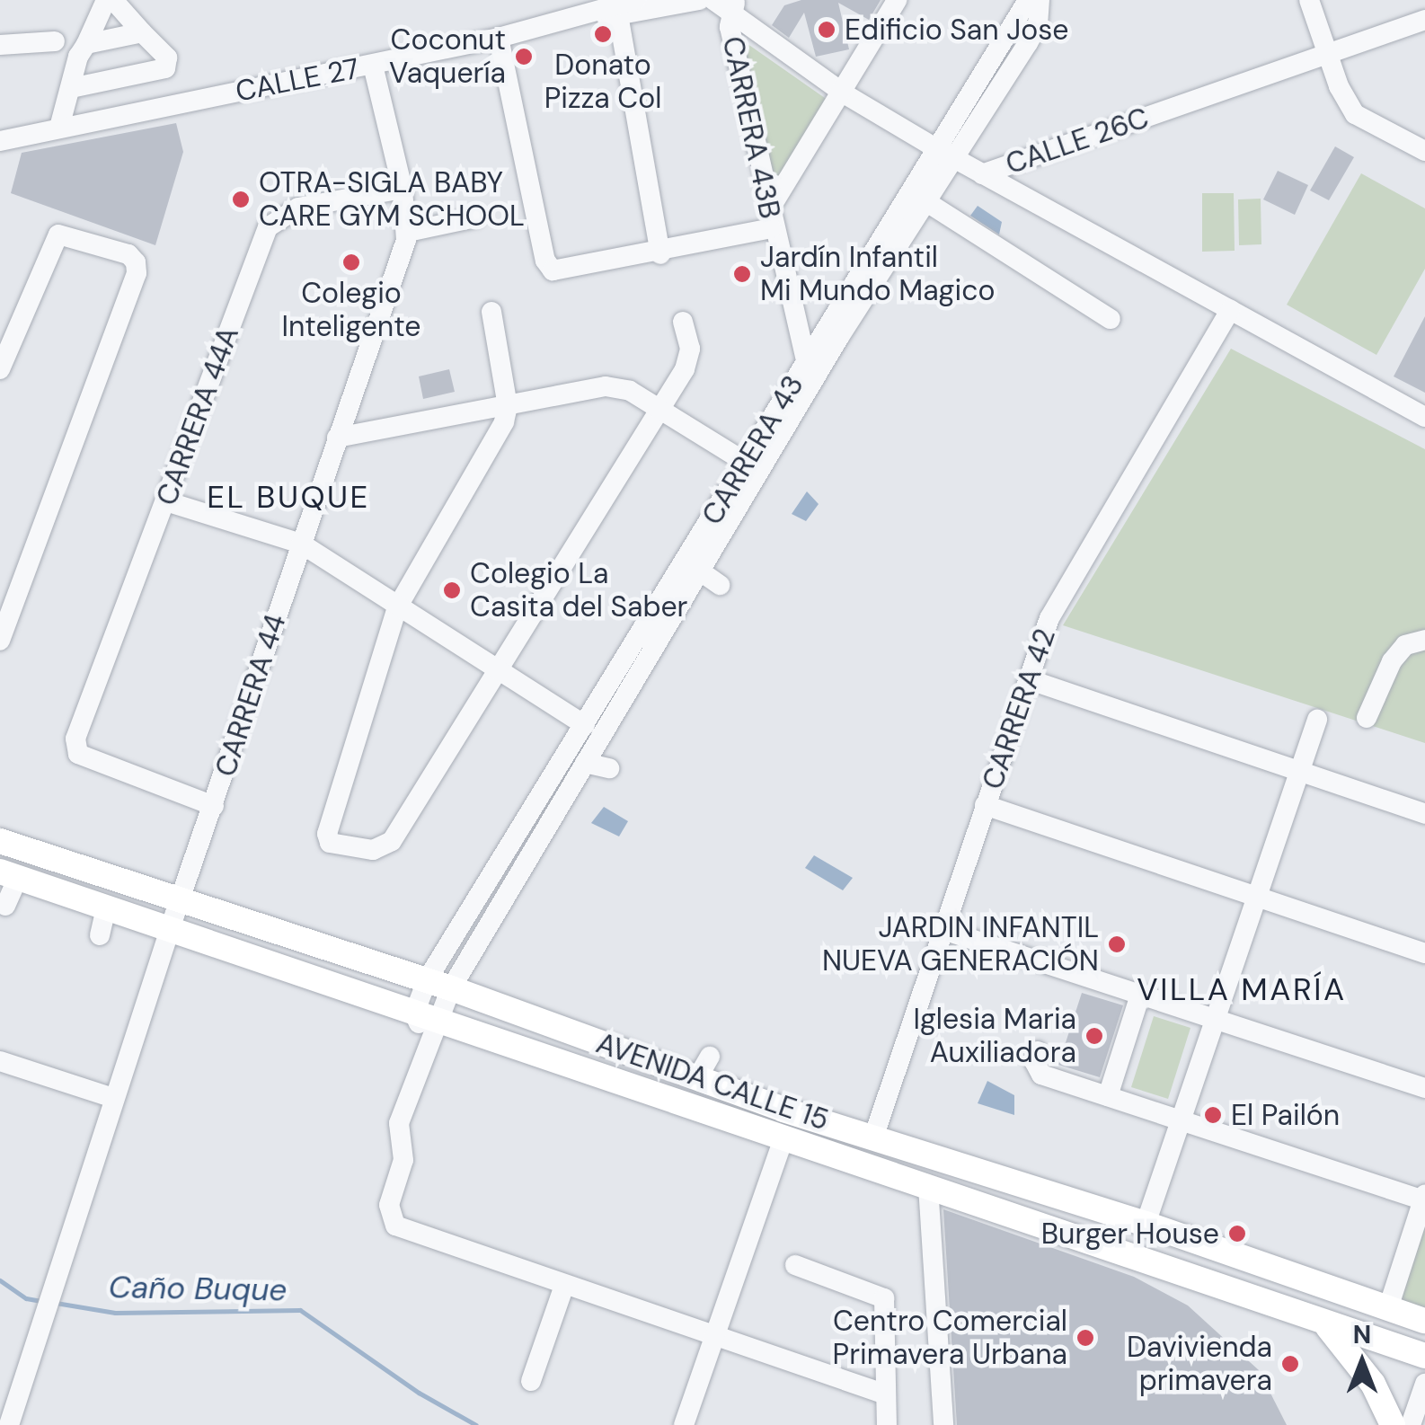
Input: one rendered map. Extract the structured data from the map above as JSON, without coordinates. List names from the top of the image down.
{
  "streets": {
    "main road": ["AVENIDA CALLE 15"],
    "street": [
      "CALLE 27",
      "CARRERA 43B",
      "CALLE 26C",
      "CARRERA 44A",
      "CARRERA 43",
      "CARRERA 44",
      "CARRERA 42"
    ]
  },
  "crossings": [
    ["CALLE 27", "CARRERA 44"],
    ["CARRERA 43B", "CALLE 26C"],
    ["CARRERA 43B", "CARRERA 43"],
    ["CALLE 26C", "CARRERA 43"],
    ["CARRERA 44A", "CARRERA 44"],
    ["CARRERA 43", "AVENIDA CALLE 15"],
    ["CARRERA 44", "AVENIDA CALLE 15"],
    ["CARRERA 42", "AVENIDA CALLE 15"]
  ],
  "districts": ["EL BUQUE", "VILLA MARÍA"],
  "water": ["Caño Buque"],
  "places": [
    "Edificio San Jose",
    "Donato Pizza Col",
    "Coconut Vaquería",
    "OTRA-SIGLA BABY CARE GYM SCHOOL",
    "Colegio Inteligente",
    "Jardín Infantil Mi Mundo Magico",
    "Colegio La Casita del Saber",
    "JARDIN INFANTIL NUEVA GENERACIÓN",
    "Iglesia Maria Auxiliadora",
    "El Pailón",
    "Burger House",
    "Centro Comercial Primavera Urbana",
    "Davivienda primavera"
  ],
  "north": "top"
}
